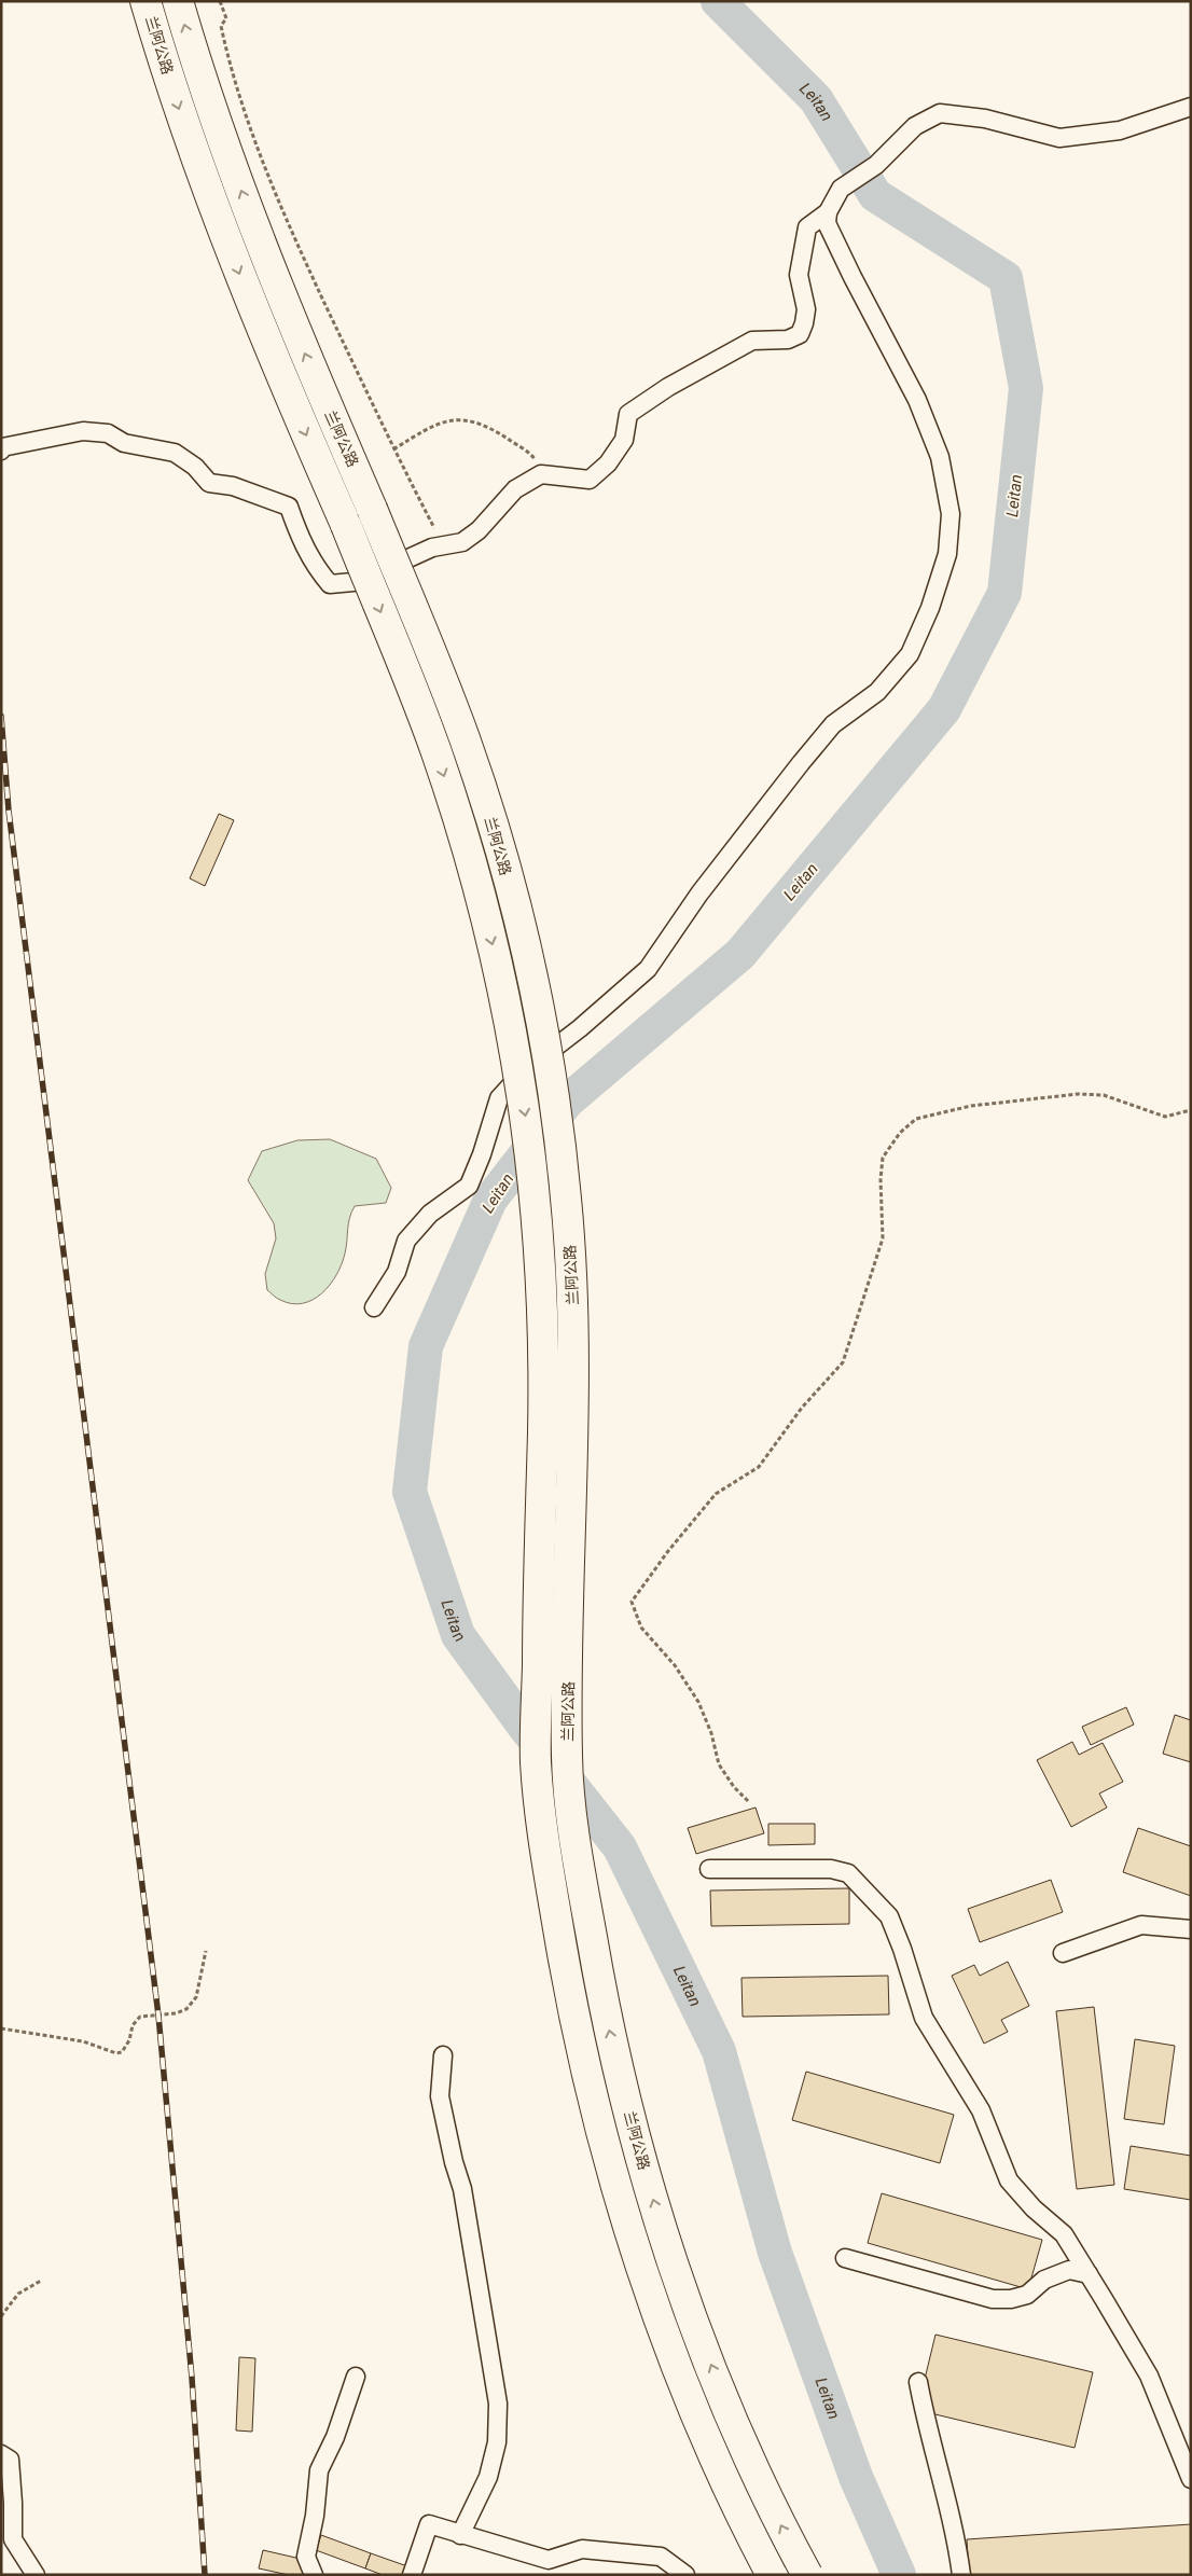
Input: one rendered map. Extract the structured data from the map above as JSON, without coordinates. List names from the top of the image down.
{
  "streets": {
    "highway": ["兰阿公路"]
  },
  "water": ["Leitan"]
}
